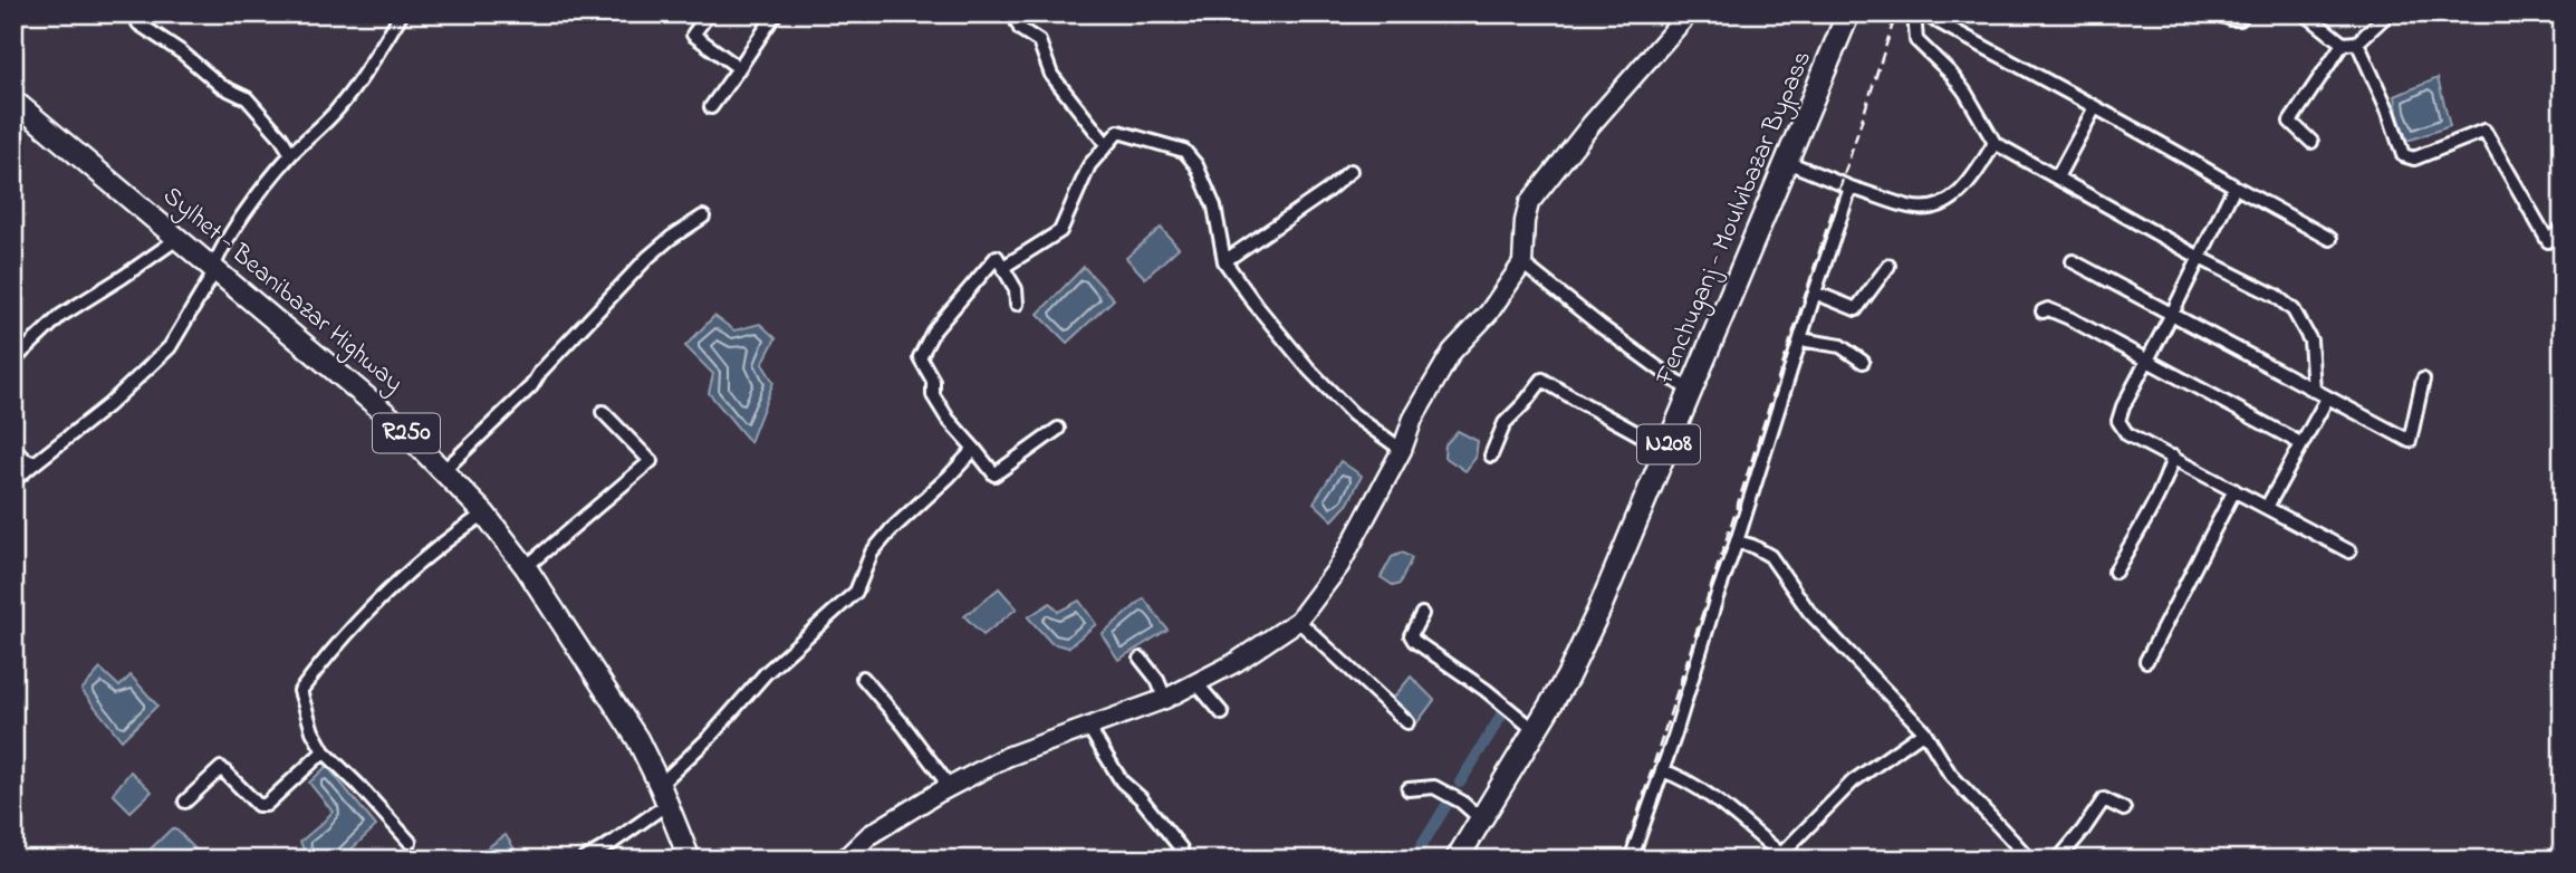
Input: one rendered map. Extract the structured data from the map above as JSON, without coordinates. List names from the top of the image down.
{
  "streets": {
    "highway": ["Fenchuganj - Moulvibazar Bypass", "N208"],
    "main road": ["Sylhet - Beanibazar Highway", "R250"]
  }
}
